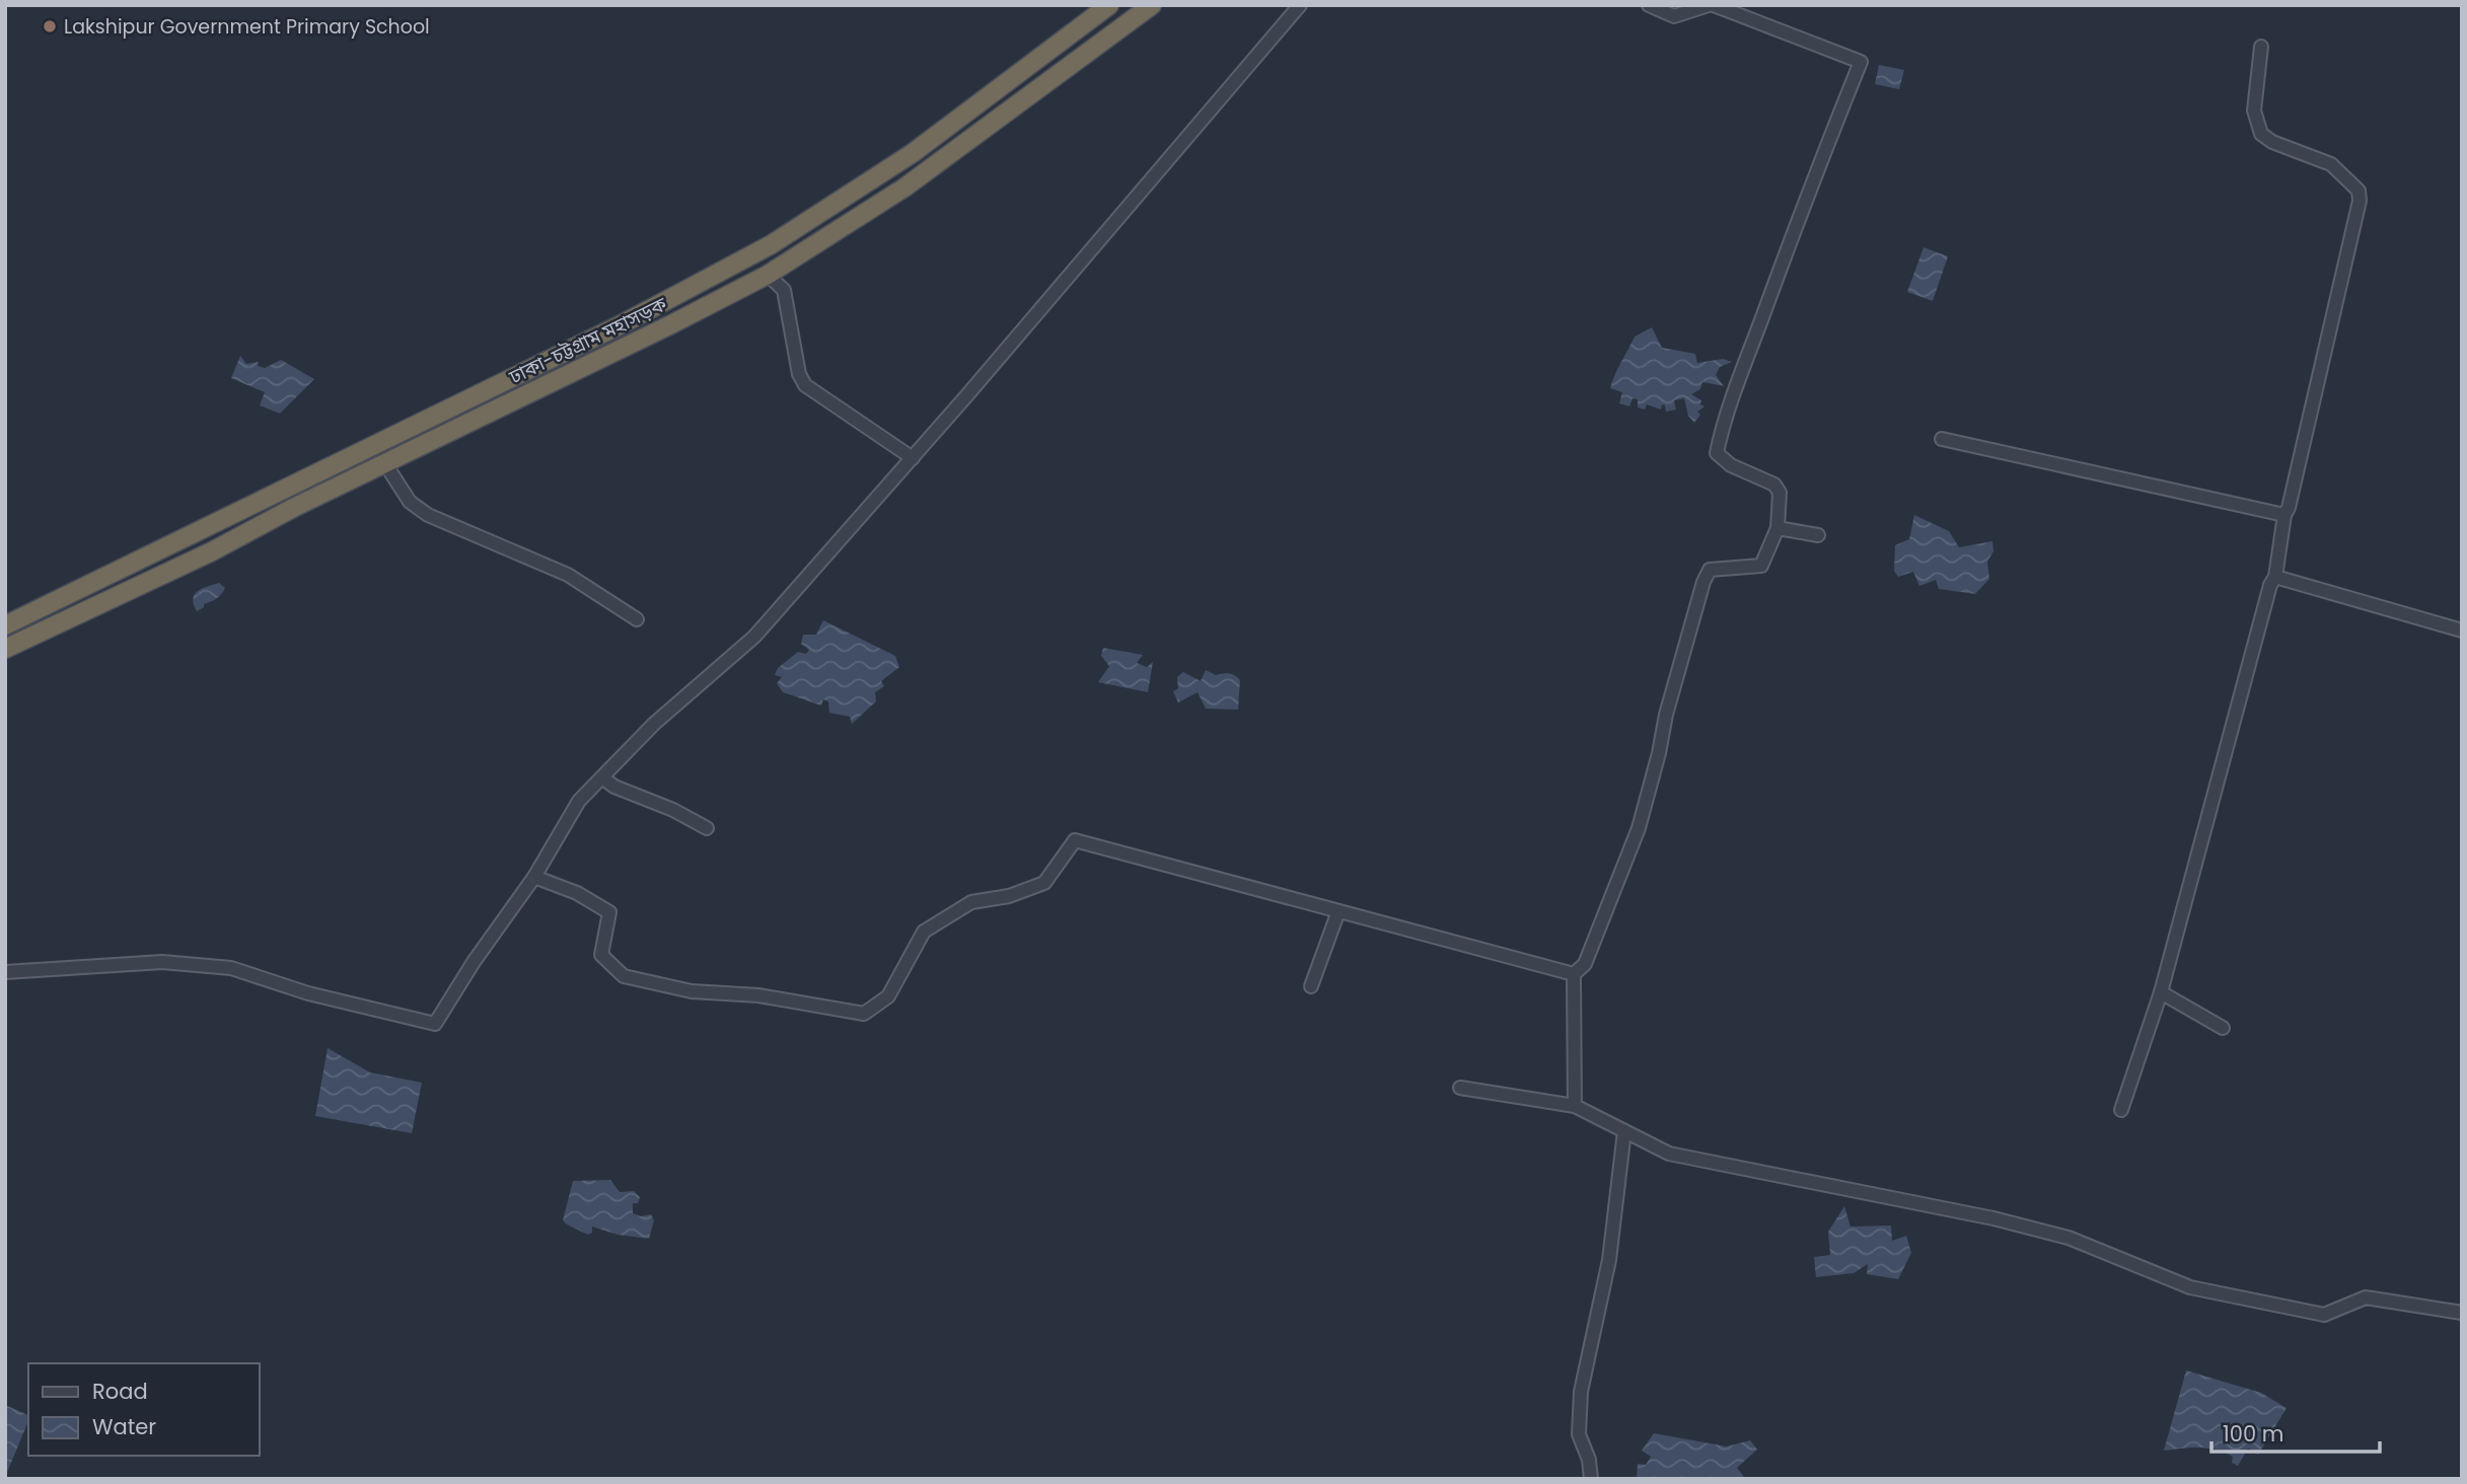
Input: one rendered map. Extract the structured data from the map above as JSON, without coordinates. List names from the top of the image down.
{
  "streets": {
    "highway": ["ঢাকা-চট্টগ্রাম মহাসড়ক"]
  },
  "places": ["Lakshipur Government Primary School"],
  "legend": ["Road", "Water"],
  "scale_bar": "100 m"
}
